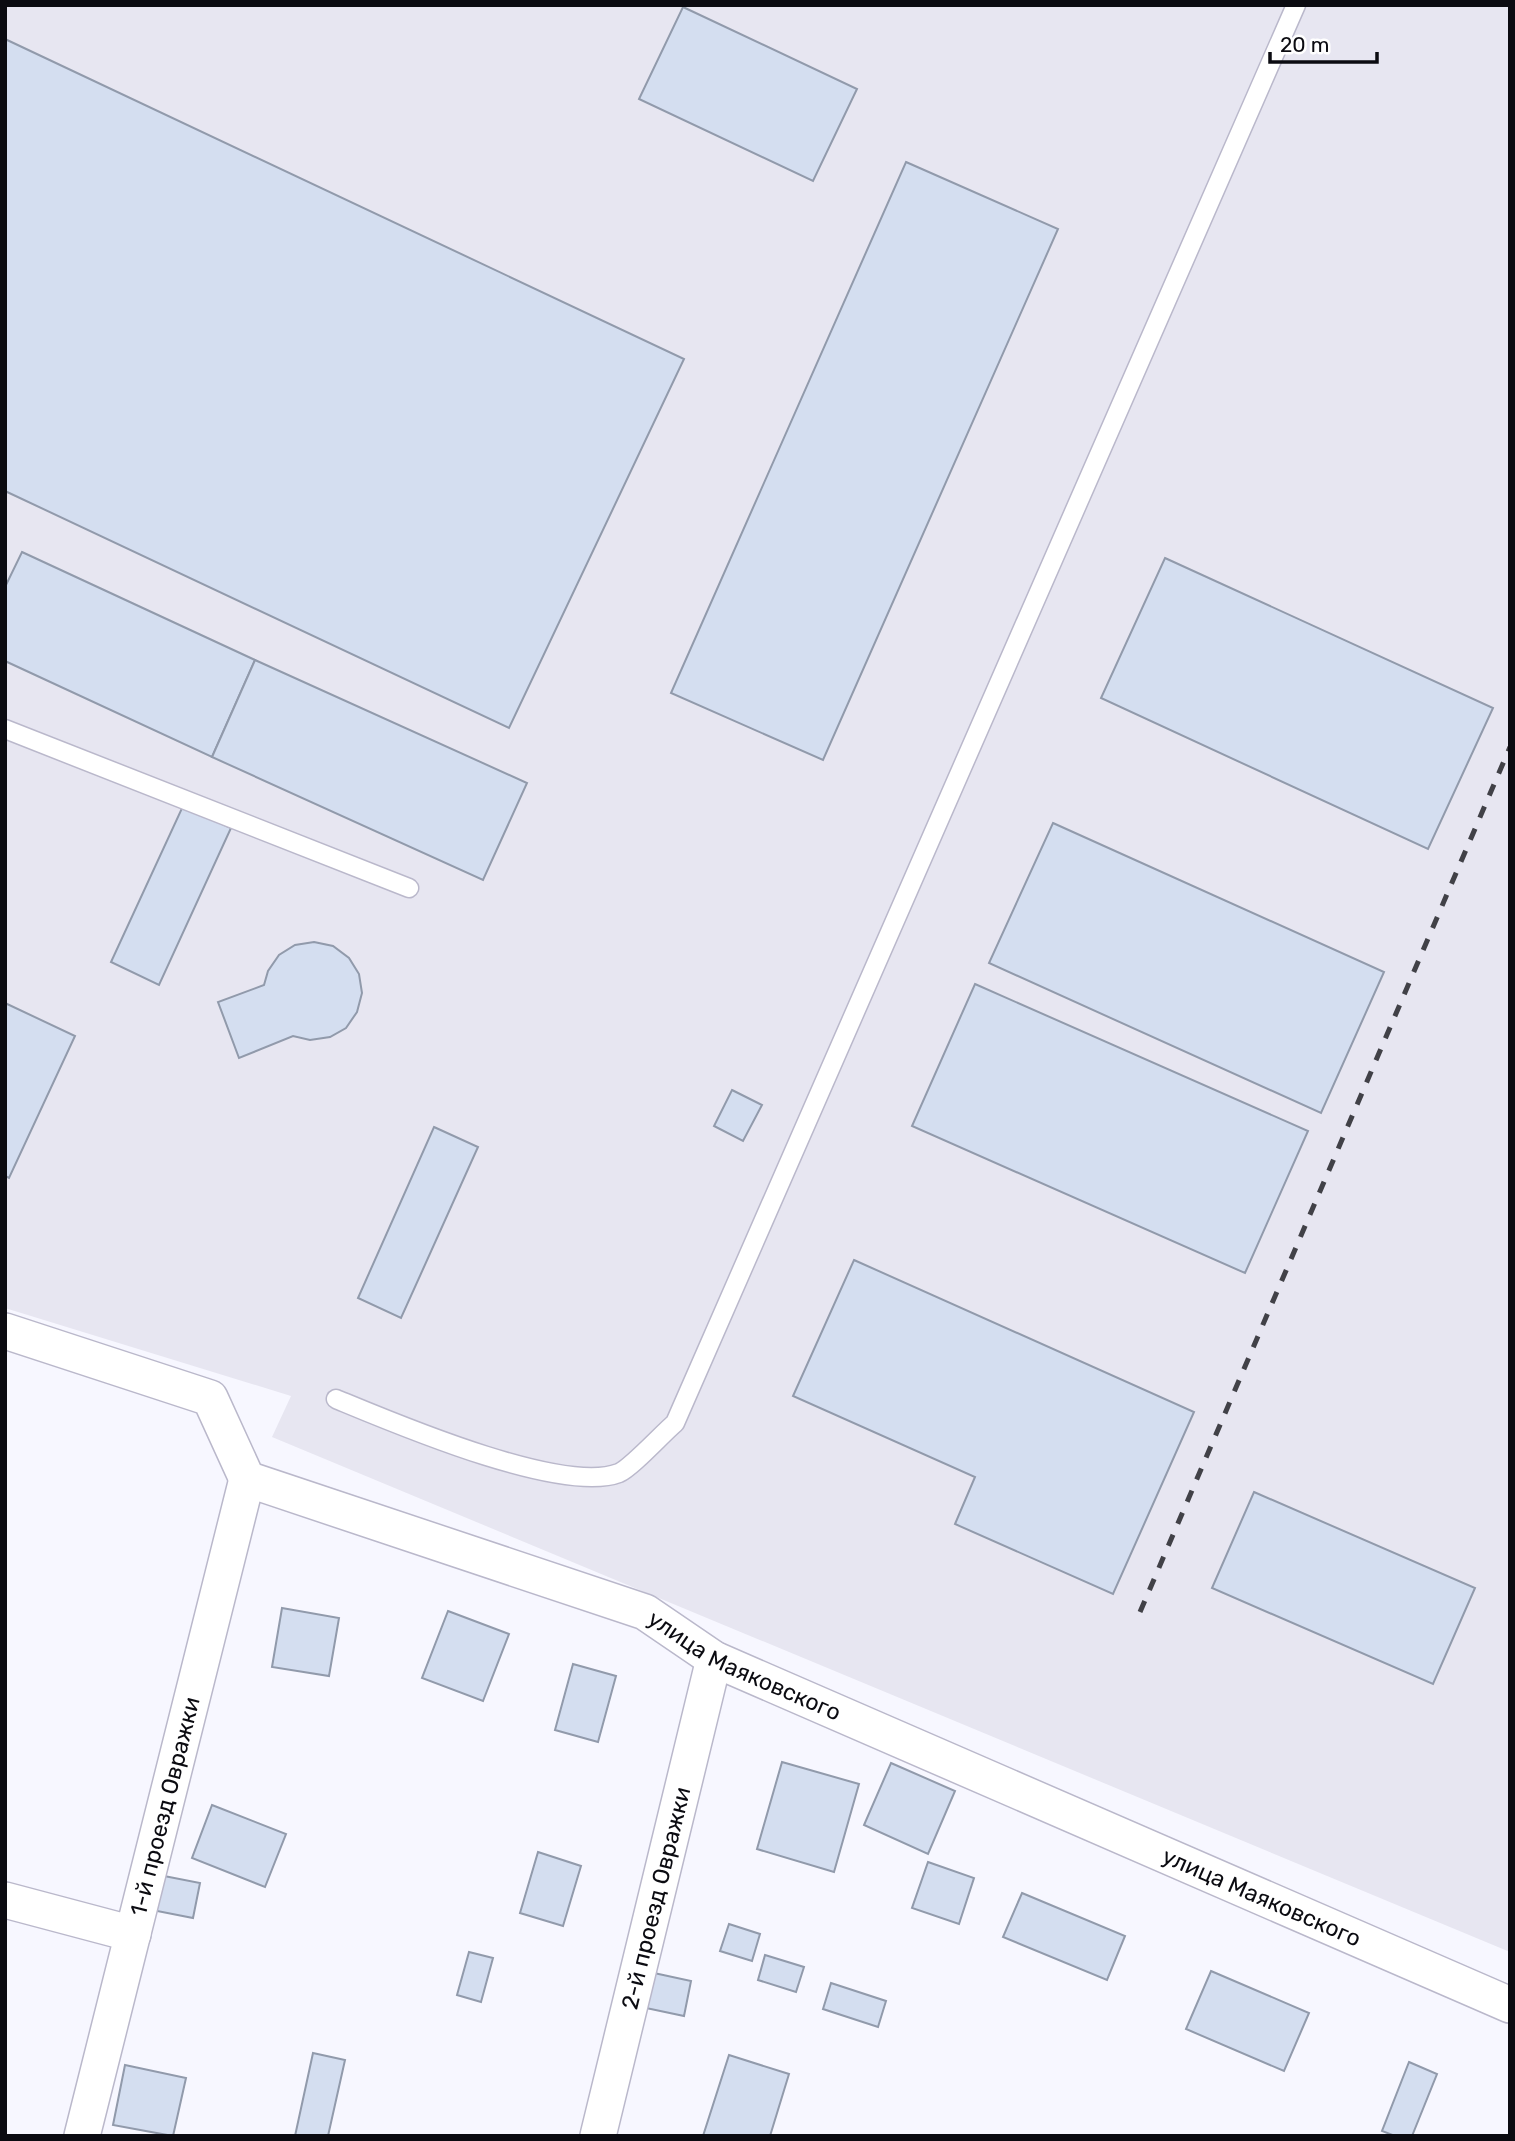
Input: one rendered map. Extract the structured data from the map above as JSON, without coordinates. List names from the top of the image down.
{
  "streets": {
    "street": ["улица Маяковского", "1-й проезд Овражки", "2-й проезд Овражки"]
  },
  "crossings": [
    ["улица Маяковского", "1-й проезд Овражки"],
    ["улица Маяковского", "2-й проезд Овражки"]
  ],
  "scale_bar": "20 m"
}
